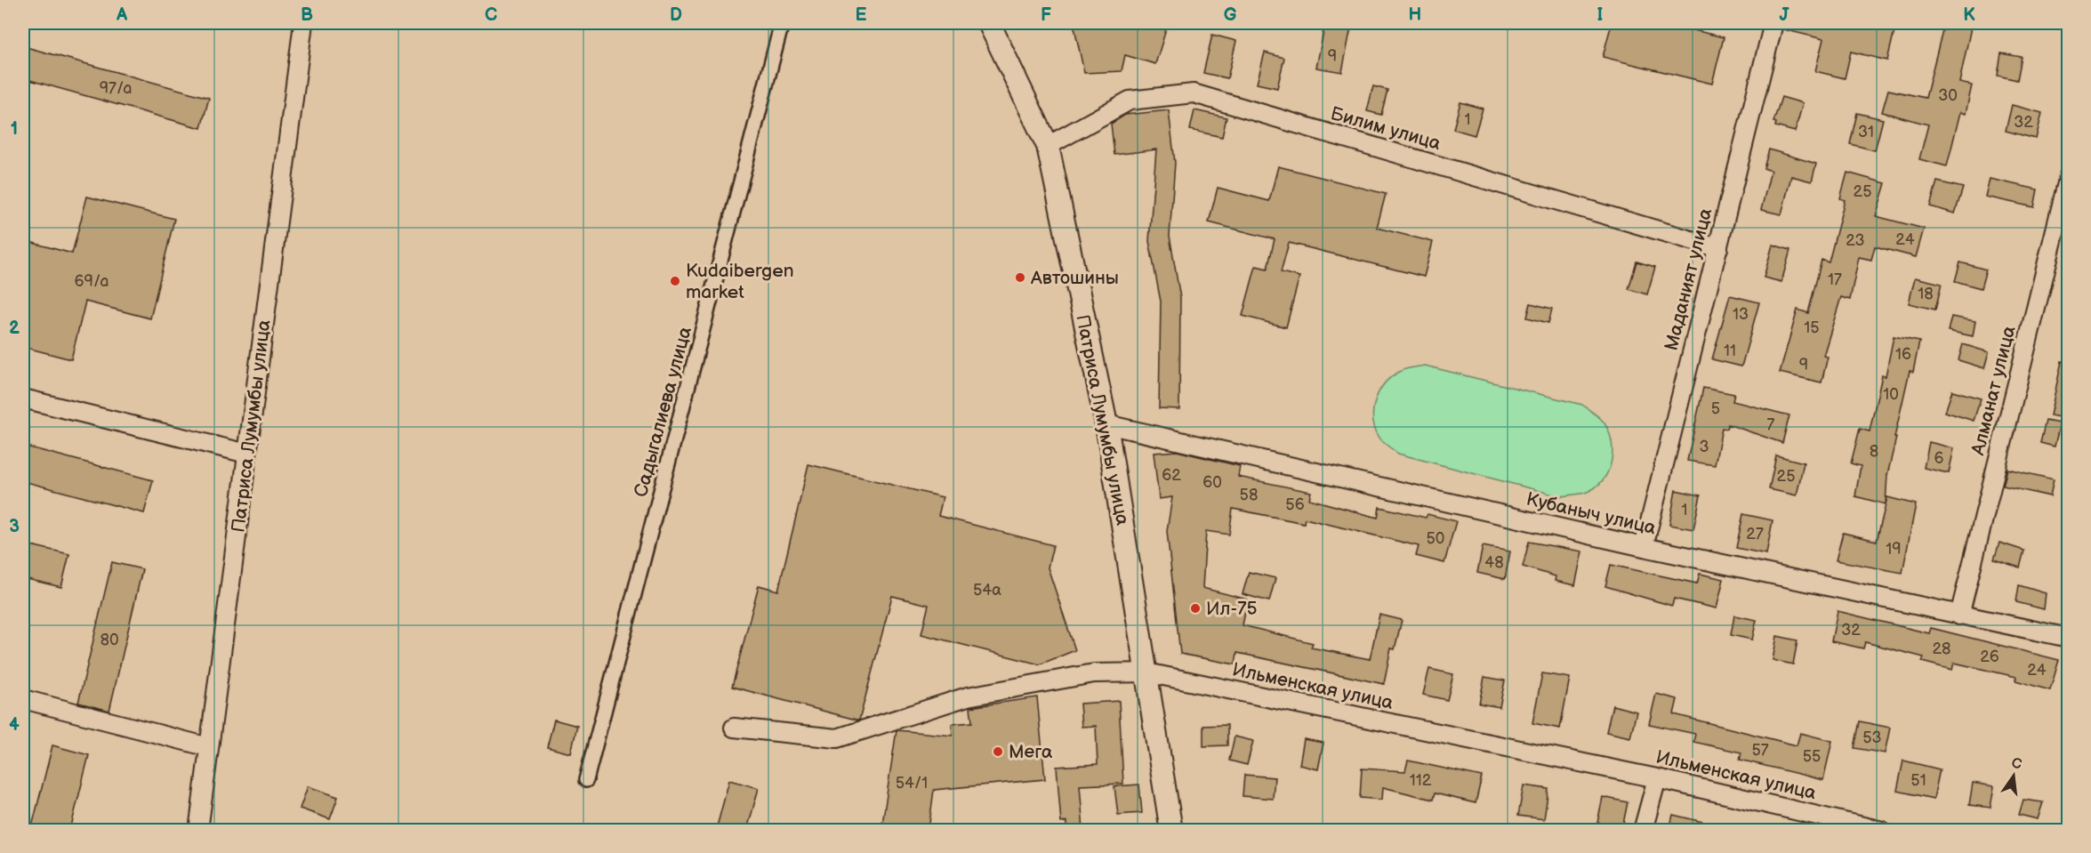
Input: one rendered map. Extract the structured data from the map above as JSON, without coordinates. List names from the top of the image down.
{
  "streets": {
    "street": [
      "Билим улица",
      "Маданият улица",
      "Алманат улица",
      "Садыгалиева улица",
      "Патриса Лумумбы улица",
      "Кубаныч улица",
      "Ильменская улица"
    ]
  },
  "crossings": [
    ["Билим улица", "Маданият улица"],
    ["Билим улица", "Патриса Лумумбы улица"],
    ["Маданият улица", "Кубаныч улица"],
    ["Алманат улица", "Кубаныч улица"],
    ["Патриса Лумумбы улица", "Кубаныч улица"],
    ["Патриса Лумумбы улица", "Ильменская улица"]
  ],
  "places": [
    "Автошины",
    "Kudaibergen market",
    "Ил-75",
    "Мега"
  ],
  "house_numbers": [
    "9",
    "97/a",
    "30",
    "1",
    "32",
    "31",
    "25",
    "24",
    "23",
    "17",
    "69/a",
    "18",
    "13",
    "15",
    "11",
    "16",
    "9",
    "10",
    "5",
    "7",
    "3",
    "8",
    "6",
    "62",
    "25",
    "60",
    "58",
    "56",
    "1",
    "27",
    "50",
    "19",
    "48",
    "54а",
    "32",
    "80",
    "28",
    "26",
    "24",
    "53",
    "57",
    "55",
    "112",
    "51",
    "54/1"
  ],
  "north": "top",
  "grid": {
    "columns": [
      "A",
      "B",
      "C",
      "D",
      "E",
      "F",
      "G",
      "H",
      "I",
      "J",
      "K"
    ],
    "rows": [
      "1",
      "2",
      "3",
      "4"
    ]
  }
}
